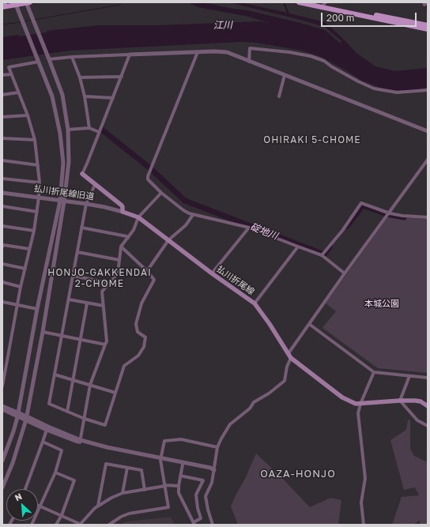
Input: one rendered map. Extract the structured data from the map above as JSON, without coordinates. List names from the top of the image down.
{
  "streets": {
    "main road": ["払川折尾線"],
    "street": ["払川折尾線旧道"]
  },
  "crossings": [
    ["払川折尾線旧道", "払川折尾線"]
  ],
  "districts": ["OHIRAKI 5-CHOME", "HONJO-GAKKENDAI 2-CHOME", "OAZA-HONJO"],
  "water": ["江川", "碇地川"],
  "parks": ["本城公園"],
  "scale_bar": "200 m",
  "north": "top left"
}
